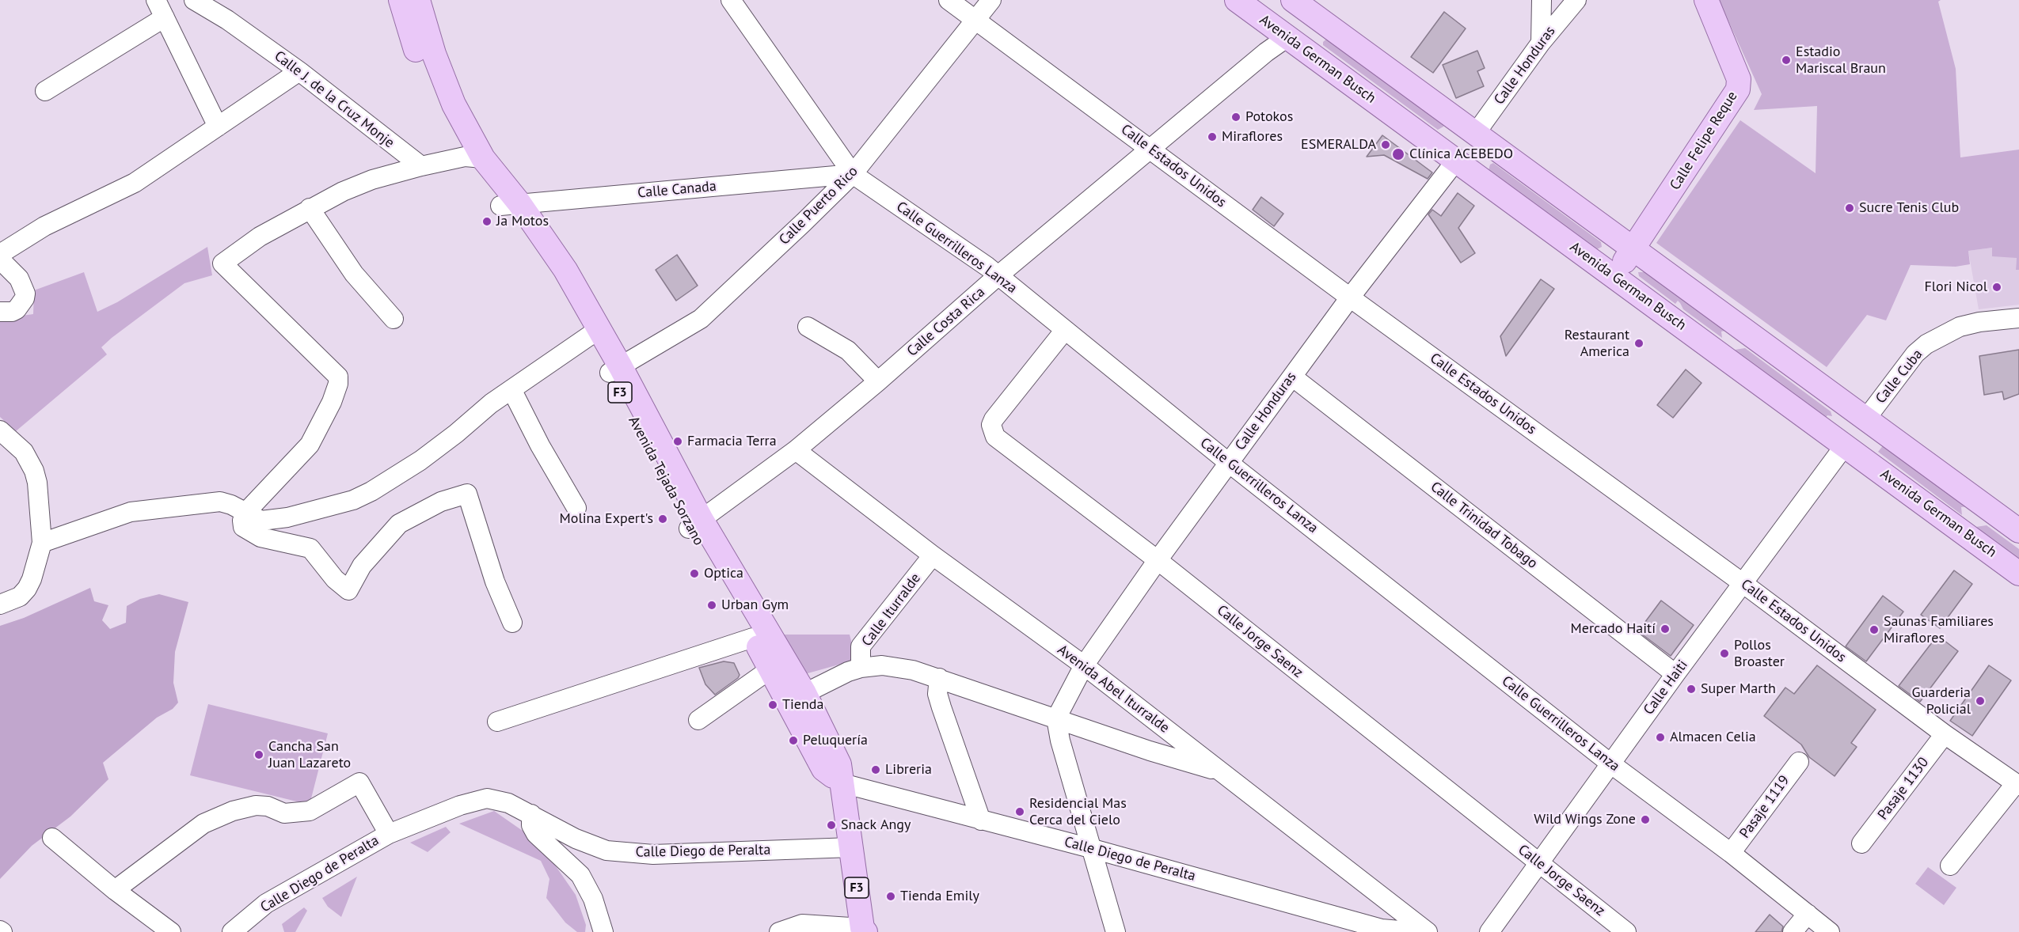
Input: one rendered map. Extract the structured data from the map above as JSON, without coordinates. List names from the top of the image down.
{
  "streets": {
    "main road": [
      "Avenida German Busch",
      "Calle Felipe Reque",
      "F3",
      "Avenida Tejada Sorzano"
    ],
    "street": [
      "Calle Honduras",
      "Calle J. de la Cruz Monje",
      "Calle Estados Unidos",
      "Calle Canada",
      "Calle Puerto Rico",
      "Calle Guerrilleros Lanza",
      "Calle Costa Rica",
      "Calle Cuba",
      "Calle Trinidad Tobago",
      "Calle Iturralde",
      "Calle Jorge Saenz",
      "Calle Haiti",
      "Avenida Abel Iturralde",
      "Pasaje 1130",
      "Pasaje 1119",
      "Calle Diego de Peralta"
    ]
  },
  "crossings": [
    ["Avenida German Busch", "Calle Honduras"],
    ["Avenida German Busch", "Calle Felipe Reque"],
    ["Avenida German Busch", "Calle Costa Rica"],
    ["Avenida German Busch", "Calle Haiti"],
    ["Calle Honduras", "Calle Estados Unidos"],
    ["Calle Honduras", "Calle Guerrilleros Lanza"],
    ["Calle Honduras", "Calle Trinidad Tobago"],
    ["Calle Honduras", "Calle Jorge Saenz"],
    ["Calle Honduras", "Avenida Abel Iturralde"],
    ["Calle Estados Unidos", "Calle Puerto Rico"],
    ["Calle Estados Unidos", "Calle Costa Rica"],
    ["Calle Estados Unidos", "Calle Haiti"],
    ["Calle Estados Unidos", "Pasaje 1130"],
    ["Calle Canada", "Calle Puerto Rico"],
    ["Calle Canada", "Calle Guerrilleros Lanza"],
    ["Calle Canada", "Avenida Tejada Sorzano"],
    ["Calle Puerto Rico", "Calle Guerrilleros Lanza"],
    ["Calle Puerto Rico", "Avenida Tejada Sorzano"],
    ["Calle Guerrilleros Lanza", "Calle Costa Rica"],
    ["Calle Guerrilleros Lanza", "Calle Jorge Saenz"],
    ["Calle Guerrilleros Lanza", "Calle Haiti"],
    ["Calle Guerrilleros Lanza", "Pasaje 1119"],
    ["Calle Costa Rica", "Avenida Tejada Sorzano"],
    ["Calle Costa Rica", "Avenida Abel Iturralde"],
    ["F3", "Avenida Tejada Sorzano"],
    ["F3", "Calle Diego de Peralta"],
    ["Avenida Tejada Sorzano", "Calle Diego de Peralta"],
    ["Calle Trinidad Tobago", "Calle Haiti"],
    ["Calle Iturralde", "Avenida Abel Iturralde"],
    ["Calle Jorge Saenz", "Calle Haiti"]
  ],
  "places": [
    "Estadio Mariscal Braun",
    "Potokos",
    "Miraflores",
    "ESMERALDA",
    "Clínica ACEBEDO",
    "Sucre Tenis Club",
    "Ja Motos",
    "Flori Nicol",
    "Restaurant America",
    "Farmacia Terra",
    "Molina Expert's",
    "Optica",
    "Urban Gym",
    "Mercado Haití",
    "Saunas Familiares Miraflores",
    "Pollos Broaster",
    "Super Marth",
    "Guarderia Policial",
    "Tienda",
    "Almacen Celia",
    "Peluquería",
    "Cancha San Juan Lazareto",
    "Libreria",
    "Residencial Mas Cerca del Cielo",
    "Wild Wings Zone",
    "Snack Angy",
    "Tienda Emily"
  ]
}
